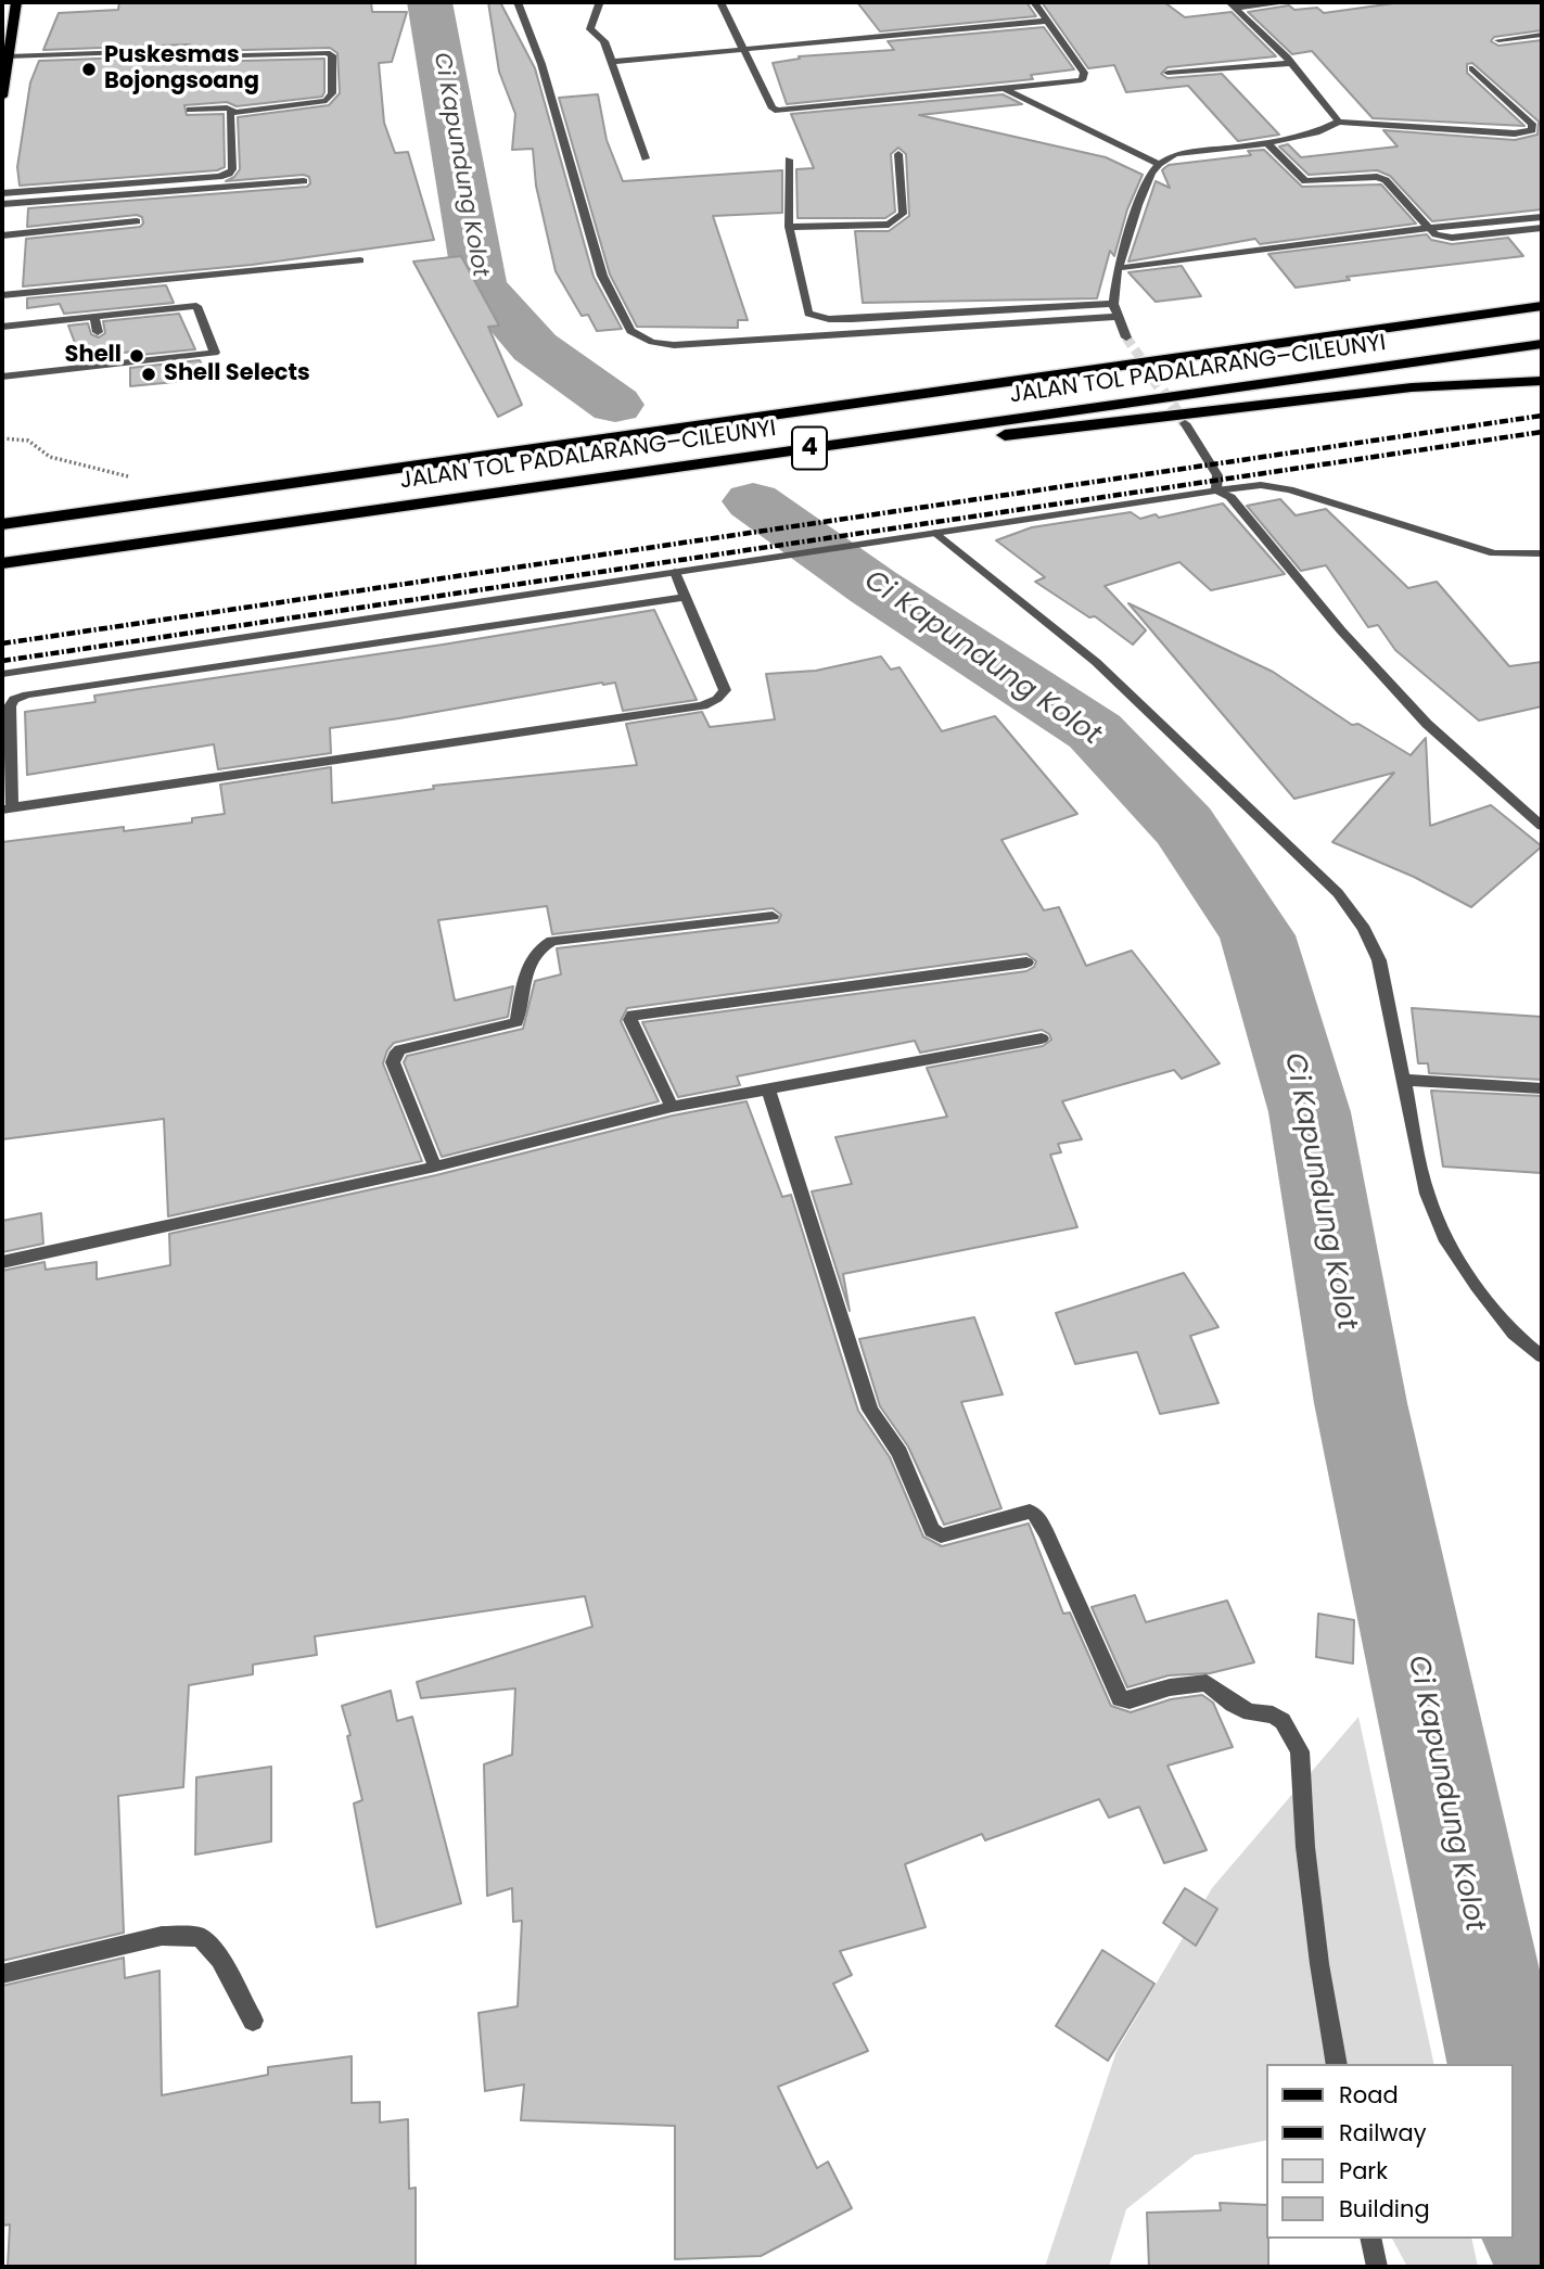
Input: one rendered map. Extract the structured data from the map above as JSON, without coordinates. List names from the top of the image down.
{
  "streets": {
    "highway": ["JALAN TOL PADALARANG–CILEUNYI", "4"]
  },
  "water": ["Ci Kapundung Kolot"],
  "places": ["Puskesmas Bojongsoang", "Shell", "Shell Selects"],
  "legend": [
    "Road",
    "Railway",
    "Park",
    "Building"
  ]
}
